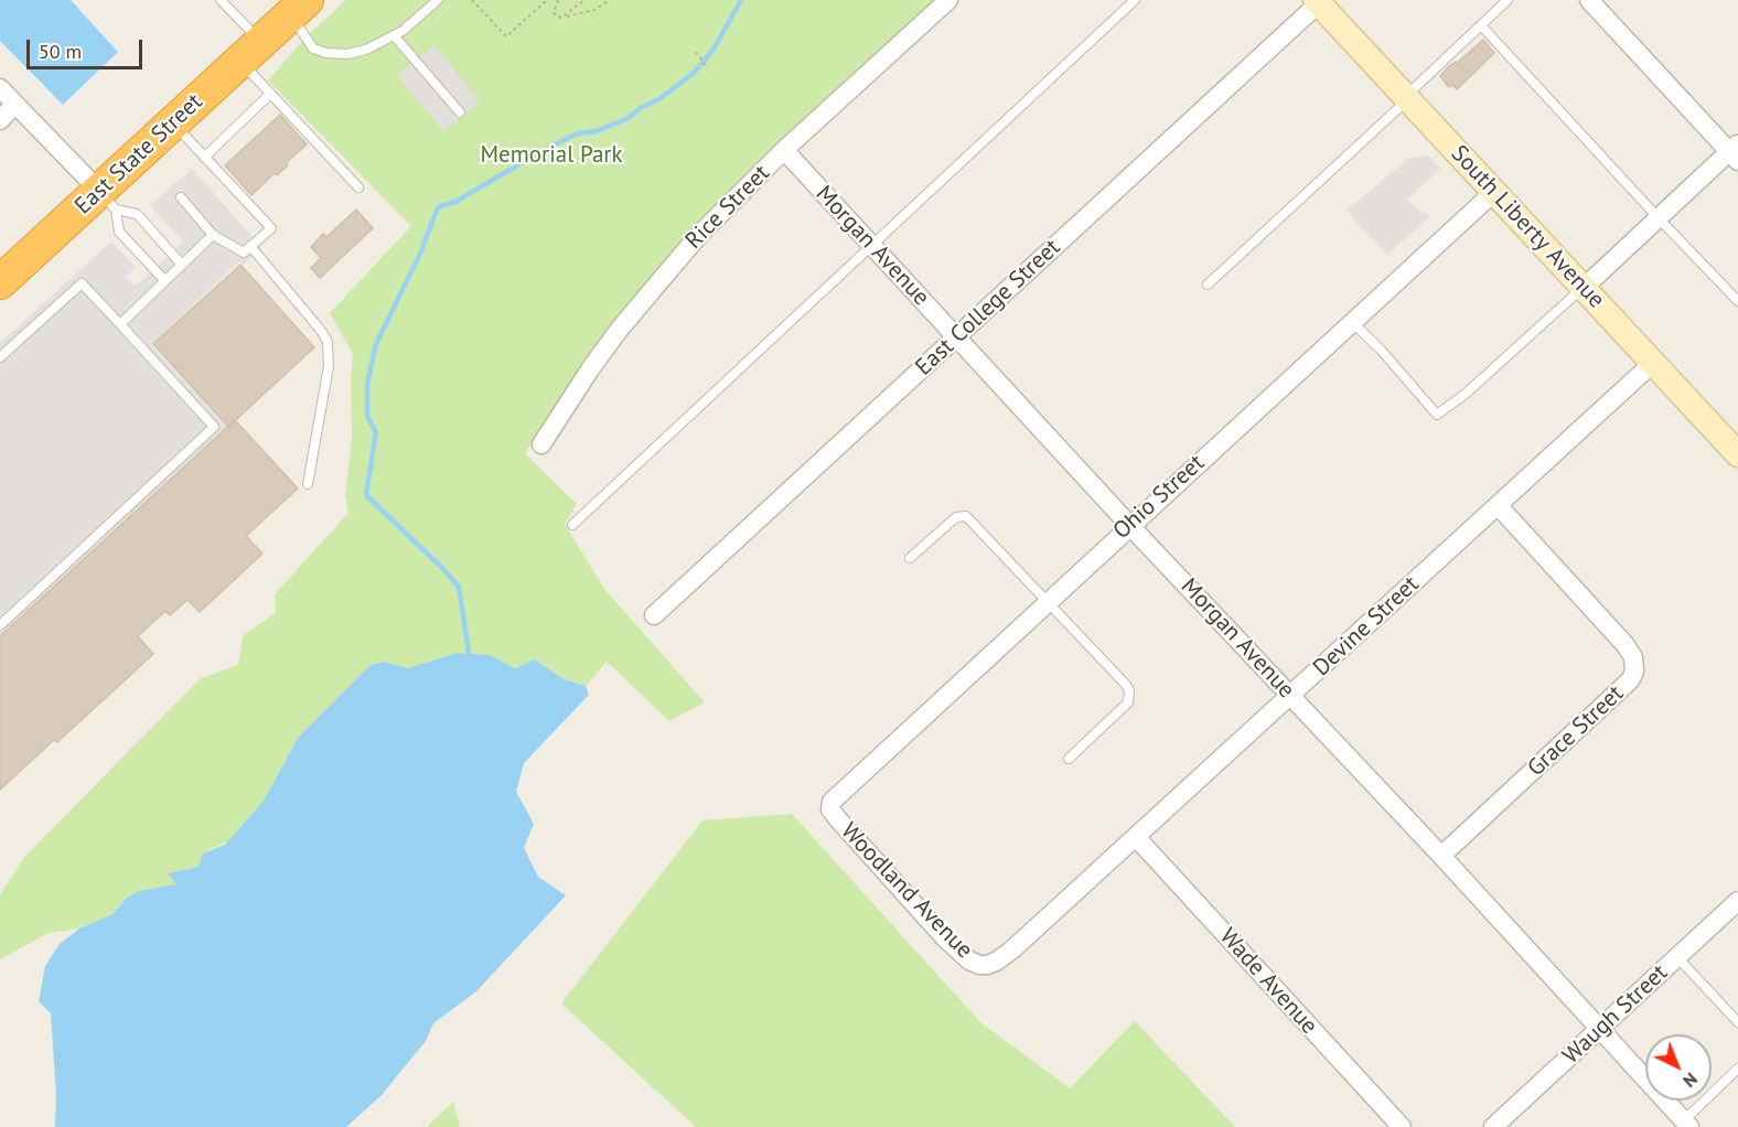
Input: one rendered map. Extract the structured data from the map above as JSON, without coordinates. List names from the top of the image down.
{
  "streets": {
    "highway": ["East State Street"],
    "street": [
      "Rice Street",
      "South Liberty Avenue",
      "Morgan Avenue",
      "East College Street",
      "Ohio Street",
      "Devine Street",
      "Grace Street",
      "Woodland Avenue",
      "Wade Avenue",
      "Waugh Street"
    ]
  },
  "crossings": [
    ["Rice Street", "Morgan Avenue"],
    ["South Liberty Avenue", "East College Street"],
    ["South Liberty Avenue", "Ohio Street"],
    ["South Liberty Avenue", "Devine Street"],
    ["Morgan Avenue", "East College Street"],
    ["Morgan Avenue", "Ohio Street"],
    ["Morgan Avenue", "Devine Street"],
    ["Morgan Avenue", "Grace Street"],
    ["Morgan Avenue", "Waugh Street"],
    ["Ohio Street", "Woodland Avenue"],
    ["Devine Street", "Grace Street"],
    ["Devine Street", "Woodland Avenue"],
    ["Devine Street", "Wade Avenue"]
  ],
  "parks": ["Memorial Park"],
  "scale_bar": "50 m",
  "north": "bottom right"
}
